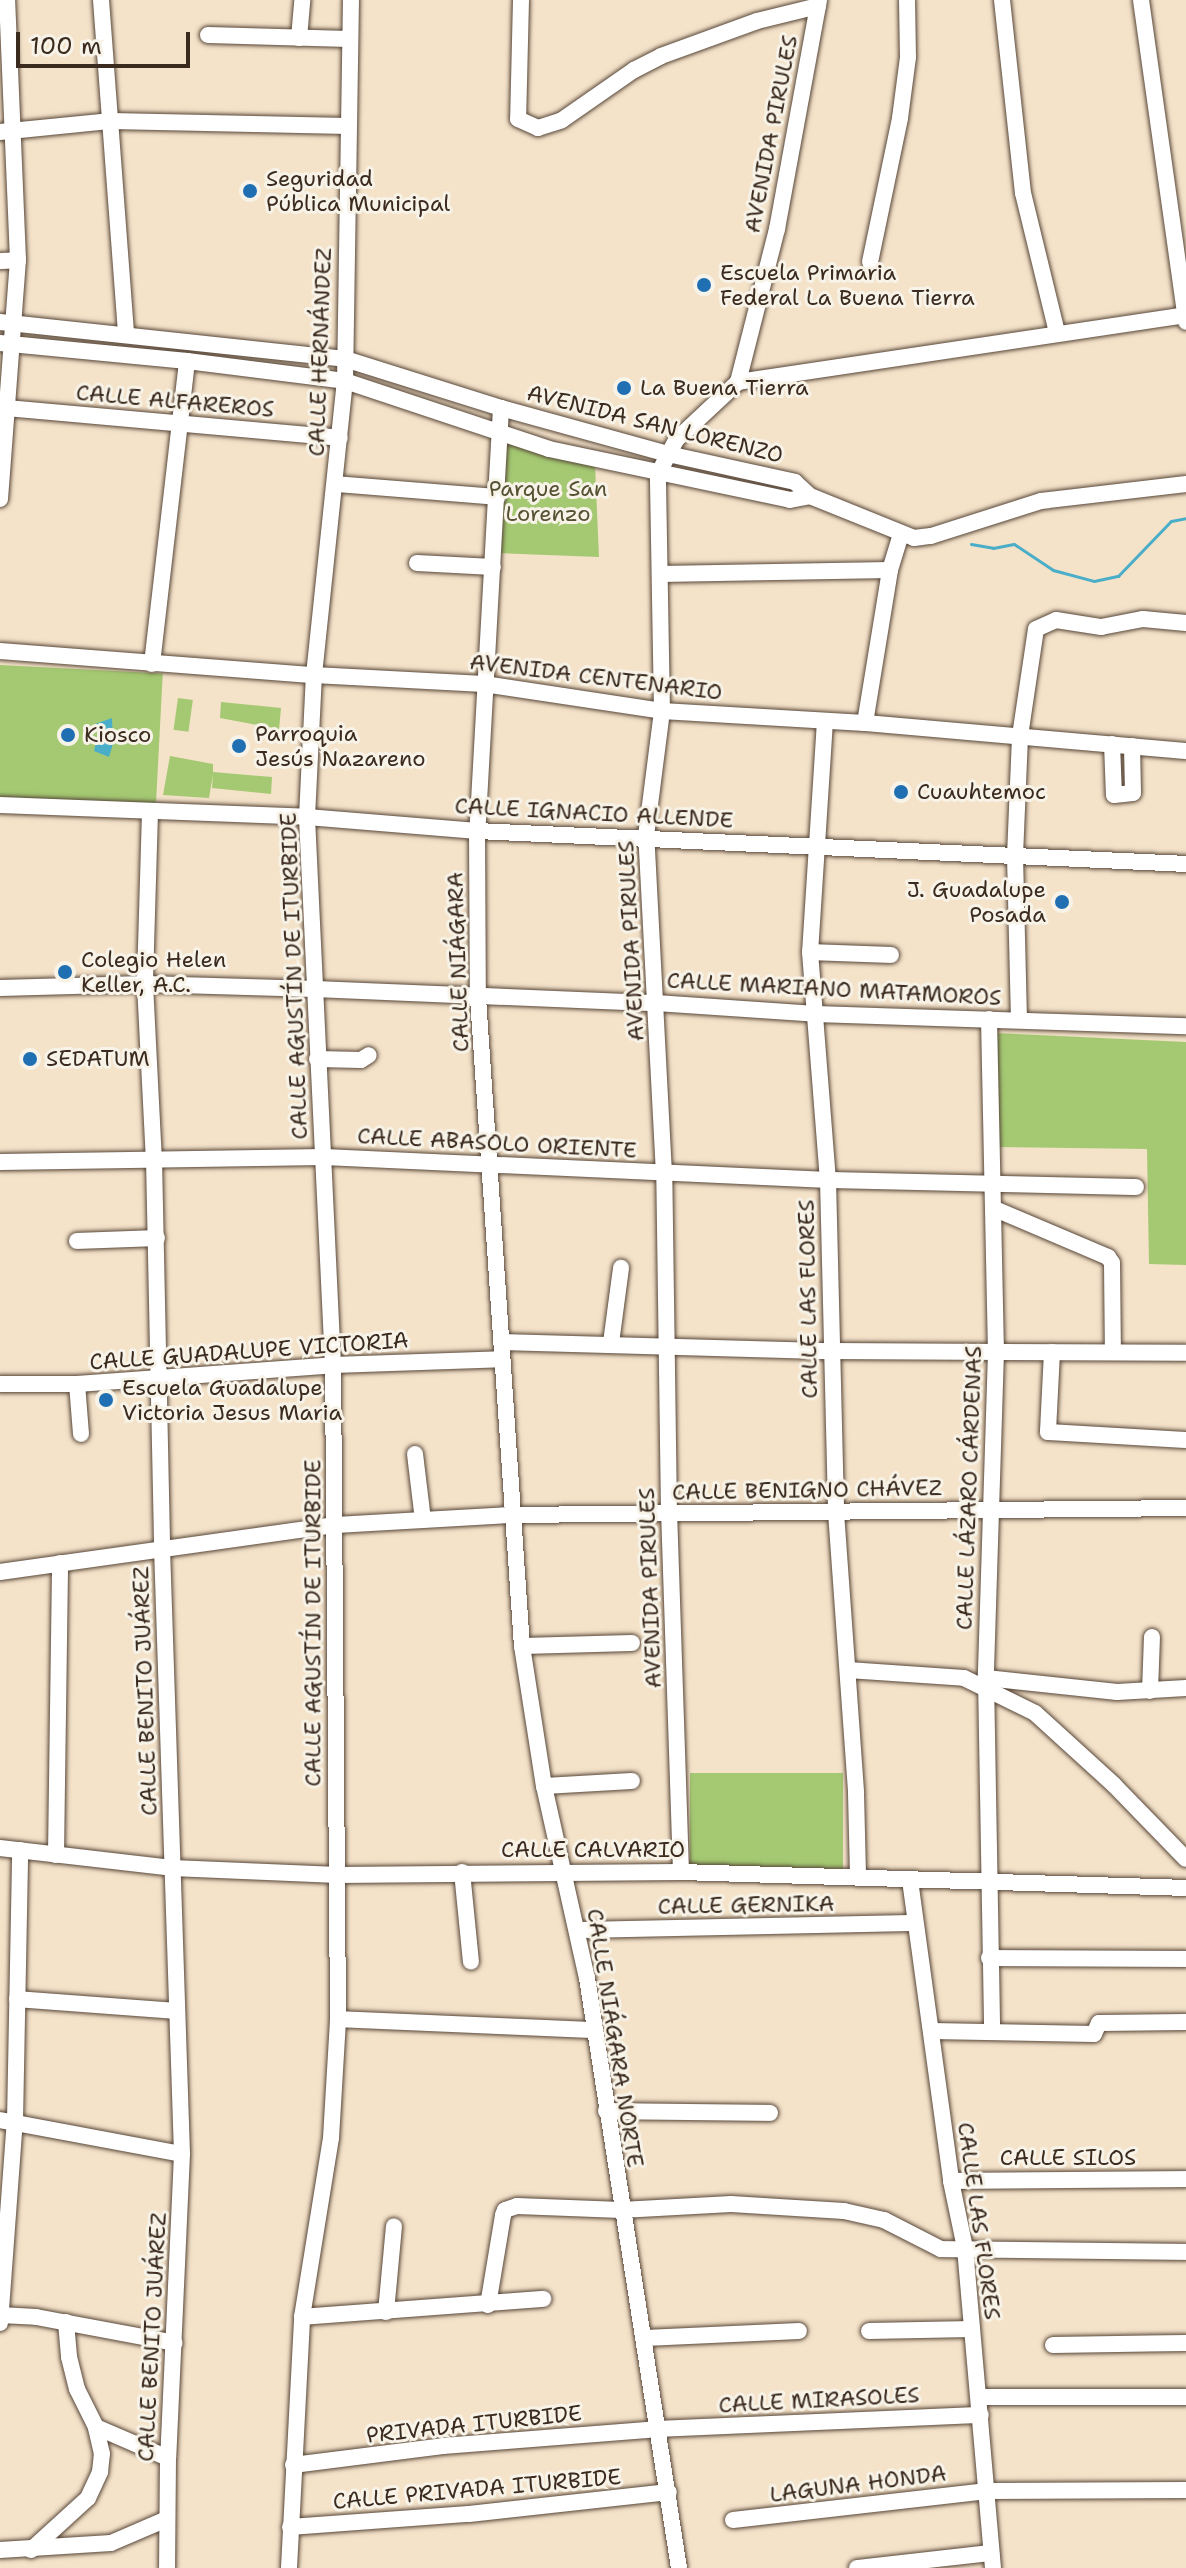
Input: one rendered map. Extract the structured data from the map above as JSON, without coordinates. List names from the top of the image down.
{
  "streets": {
    "street": [
      "AVENIDA PIRULES",
      "CALLE HERNÁNDEZ",
      "CALLE ALFAREROS",
      "AVENIDA SAN LORENZO",
      "AVENIDA CENTENARIO",
      "CALLE IGNACIO ALLENDE",
      "CALLE NIÁGARA",
      "CALLE AGUSTÍN DE ITURBIDE",
      "CALLE MARIANO MATAMOROS",
      "CALLE ABASOLO ORIENTE",
      "CALLE LAS FLORES",
      "CALLE GUADALUPE VICTORIA",
      "CALLE LÁZARO CÁRDENAS",
      "CALLE BENIGNO CHÁVEZ",
      "CALLE BENITO JUÁREZ",
      "CALLE CALVARIO",
      "CALLE GERNIKA",
      "CALLE NIÁGARA NORTE",
      "CALLE SILOS",
      "CALLE MIRASOLES",
      "PRIVADA ITURBIDE",
      "LAGUNA HONDA",
      "CALLE PRIVADA ITURBIDE"
    ]
  },
  "crossings": [
    ["AVENIDA PIRULES", "AVENIDA SAN LORENZO"],
    ["AVENIDA PIRULES", "AVENIDA CENTENARIO"],
    ["AVENIDA PIRULES", "CALLE IGNACIO ALLENDE"],
    ["AVENIDA PIRULES", "CALLE MARIANO MATAMOROS"],
    ["AVENIDA PIRULES", "CALLE ABASOLO ORIENTE"],
    ["AVENIDA PIRULES", "CALLE BENIGNO CHÁVEZ"],
    ["AVENIDA PIRULES", "CALLE CALVARIO"],
    ["CALLE HERNÁNDEZ", "CALLE ALFAREROS"],
    ["CALLE HERNÁNDEZ", "AVENIDA SAN LORENZO"],
    ["CALLE HERNÁNDEZ", "AVENIDA CENTENARIO"],
    ["CALLE HERNÁNDEZ", "CALLE AGUSTÍN DE ITURBIDE"],
    ["AVENIDA SAN LORENZO", "CALLE NIÁGARA"],
    ["AVENIDA CENTENARIO", "CALLE NIÁGARA"],
    ["AVENIDA CENTENARIO", "CALLE AGUSTÍN DE ITURBIDE"],
    ["AVENIDA CENTENARIO", "CALLE LAS FLORES"],
    ["CALLE IGNACIO ALLENDE", "CALLE NIÁGARA"],
    ["CALLE IGNACIO ALLENDE", "CALLE AGUSTÍN DE ITURBIDE"],
    ["CALLE IGNACIO ALLENDE", "CALLE LAS FLORES"],
    ["CALLE IGNACIO ALLENDE", "CALLE BENITO JUÁREZ"],
    ["CALLE NIÁGARA", "CALLE MARIANO MATAMOROS"],
    ["CALLE NIÁGARA", "CALLE ABASOLO ORIENTE"],
    ["CALLE NIÁGARA", "CALLE GUADALUPE VICTORIA"],
    ["CALLE NIÁGARA", "CALLE BENIGNO CHÁVEZ"],
    ["CALLE NIÁGARA", "CALLE NIÁGARA NORTE"],
    ["CALLE AGUSTÍN DE ITURBIDE", "CALLE MARIANO MATAMOROS"],
    ["CALLE AGUSTÍN DE ITURBIDE", "CALLE ABASOLO ORIENTE"],
    ["CALLE AGUSTÍN DE ITURBIDE", "CALLE GUADALUPE VICTORIA"],
    ["CALLE AGUSTÍN DE ITURBIDE", "CALLE BENIGNO CHÁVEZ"],
    ["CALLE AGUSTÍN DE ITURBIDE", "CALLE CALVARIO"],
    ["CALLE AGUSTÍN DE ITURBIDE", "PRIVADA ITURBIDE"],
    ["CALLE AGUSTÍN DE ITURBIDE", "CALLE PRIVADA ITURBIDE"],
    ["CALLE MARIANO MATAMOROS", "CALLE LAS FLORES"],
    ["CALLE MARIANO MATAMOROS", "CALLE LÁZARO CÁRDENAS"],
    ["CALLE MARIANO MATAMOROS", "CALLE BENITO JUÁREZ"],
    ["CALLE ABASOLO ORIENTE", "CALLE LAS FLORES"],
    ["CALLE ABASOLO ORIENTE", "CALLE LÁZARO CÁRDENAS"],
    ["CALLE ABASOLO ORIENTE", "CALLE BENITO JUÁREZ"],
    ["CALLE LAS FLORES", "CALLE BENIGNO CHÁVEZ"],
    ["CALLE LAS FLORES", "CALLE CALVARIO"],
    ["CALLE LAS FLORES", "CALLE GERNIKA"],
    ["CALLE LAS FLORES", "CALLE SILOS"],
    ["CALLE LAS FLORES", "CALLE MIRASOLES"],
    ["CALLE LAS FLORES", "LAGUNA HONDA"],
    ["CALLE GUADALUPE VICTORIA", "CALLE BENITO JUÁREZ"],
    ["CALLE LÁZARO CÁRDENAS", "CALLE BENIGNO CHÁVEZ"],
    ["CALLE LÁZARO CÁRDENAS", "CALLE CALVARIO"],
    ["CALLE BENIGNO CHÁVEZ", "CALLE BENITO JUÁREZ"],
    ["CALLE BENIGNO CHÁVEZ", "CALLE NIÁGARA NORTE"],
    ["CALLE BENITO JUÁREZ", "CALLE CALVARIO"],
    ["CALLE CALVARIO", "CALLE NIÁGARA NORTE"],
    ["CALLE GERNIKA", "CALLE NIÁGARA NORTE"],
    ["CALLE NIÁGARA NORTE", "CALLE MIRASOLES"],
    ["CALLE NIÁGARA NORTE", "PRIVADA ITURBIDE"],
    ["CALLE NIÁGARA NORTE", "CALLE PRIVADA ITURBIDE"],
    ["CALLE MIRASOLES", "PRIVADA ITURBIDE"]
  ],
  "parks": ["Parque San Lorenzo"],
  "places": [
    "Seguridad Pública Municipal",
    "Escuela Primaria Federal La Buena Tierra",
    "La Buena Tierra",
    "Kiosco",
    "Parroquia Jesús Nazareno",
    "Cuauhtemoc",
    "J. Guadalupe Posada",
    "Colegio Helen Keller, A.C.",
    "SEDATUM",
    "Escuela Guadalupe Victoria Jesus Maria"
  ],
  "scale_bar": "100 m"
}
